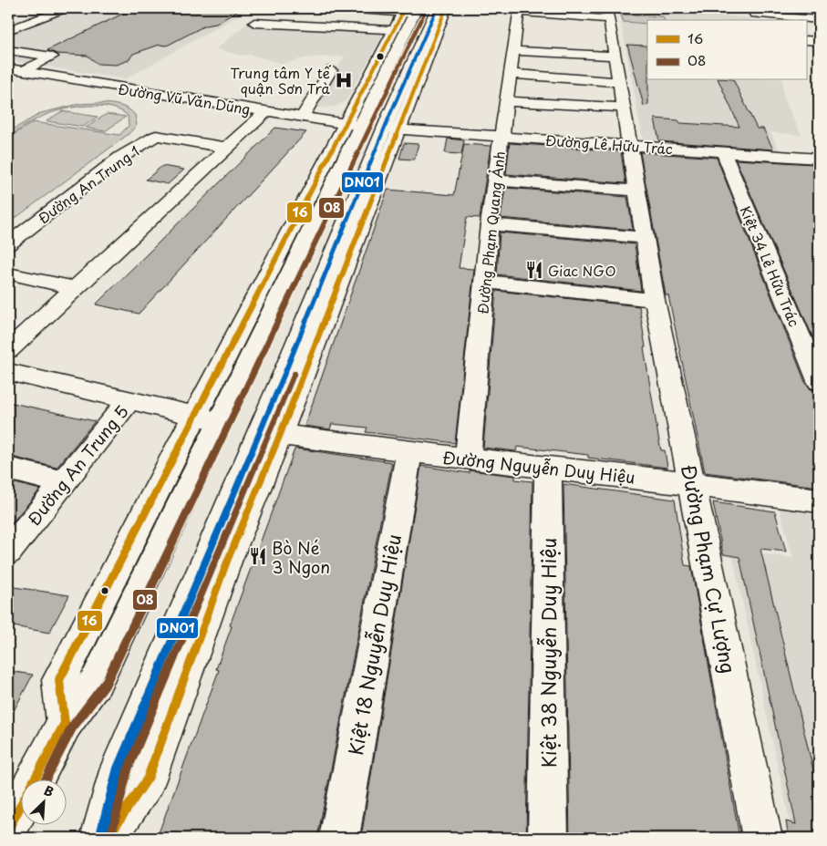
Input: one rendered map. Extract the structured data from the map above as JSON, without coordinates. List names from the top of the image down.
{
  "streets": {
    "main road": [
      "Đường Vũ Văn Dũng",
      "Đường Lê Hữu Trác",
      "Đường An Trung 1",
      "Đường Phạm Quang Ảnh",
      "Kiệt 34 Lê Hữu Trác",
      "Đường An Trung 5",
      "Đường Nguyễn Duy Hiệu",
      "Đường Phạm Cự Lượng",
      "Kiệt 18 Nguyễn Duy Hiệu",
      "Kiệt 38 Nguyễn Duy Hiệu"
    ]
  },
  "crossings": [
    ["Đường Vũ Văn Dũng", "Đường Lê Hữu Trác"],
    ["Đường Lê Hữu Trác", "Đường Phạm Quang Ảnh"],
    ["Đường Lê Hữu Trác", "Kiệt 34 Lê Hữu Trác"],
    ["Đường Lê Hữu Trác", "Đường Phạm Cự Lượng"],
    ["Đường Phạm Quang Ảnh", "Đường Nguyễn Duy Hiệu"],
    ["Đường Nguyễn Duy Hiệu", "Đường Phạm Cự Lượng"],
    ["Đường Nguyễn Duy Hiệu", "Kiệt 18 Nguyễn Duy Hiệu"],
    ["Đường Nguyễn Duy Hiệu", "Kiệt 38 Nguyễn Duy Hiệu"]
  ],
  "places": {
    "hospital": ["Trung tâm Y tế quận Sơn Trà"],
    "restaurant": ["Giac NGO", "Bò Né 3 Ngon"]
  },
  "lines": ["transit line 16", "transit line DN01", "transit line 08"],
  "legend": ["16", "08"],
  "north": "top right"
}
